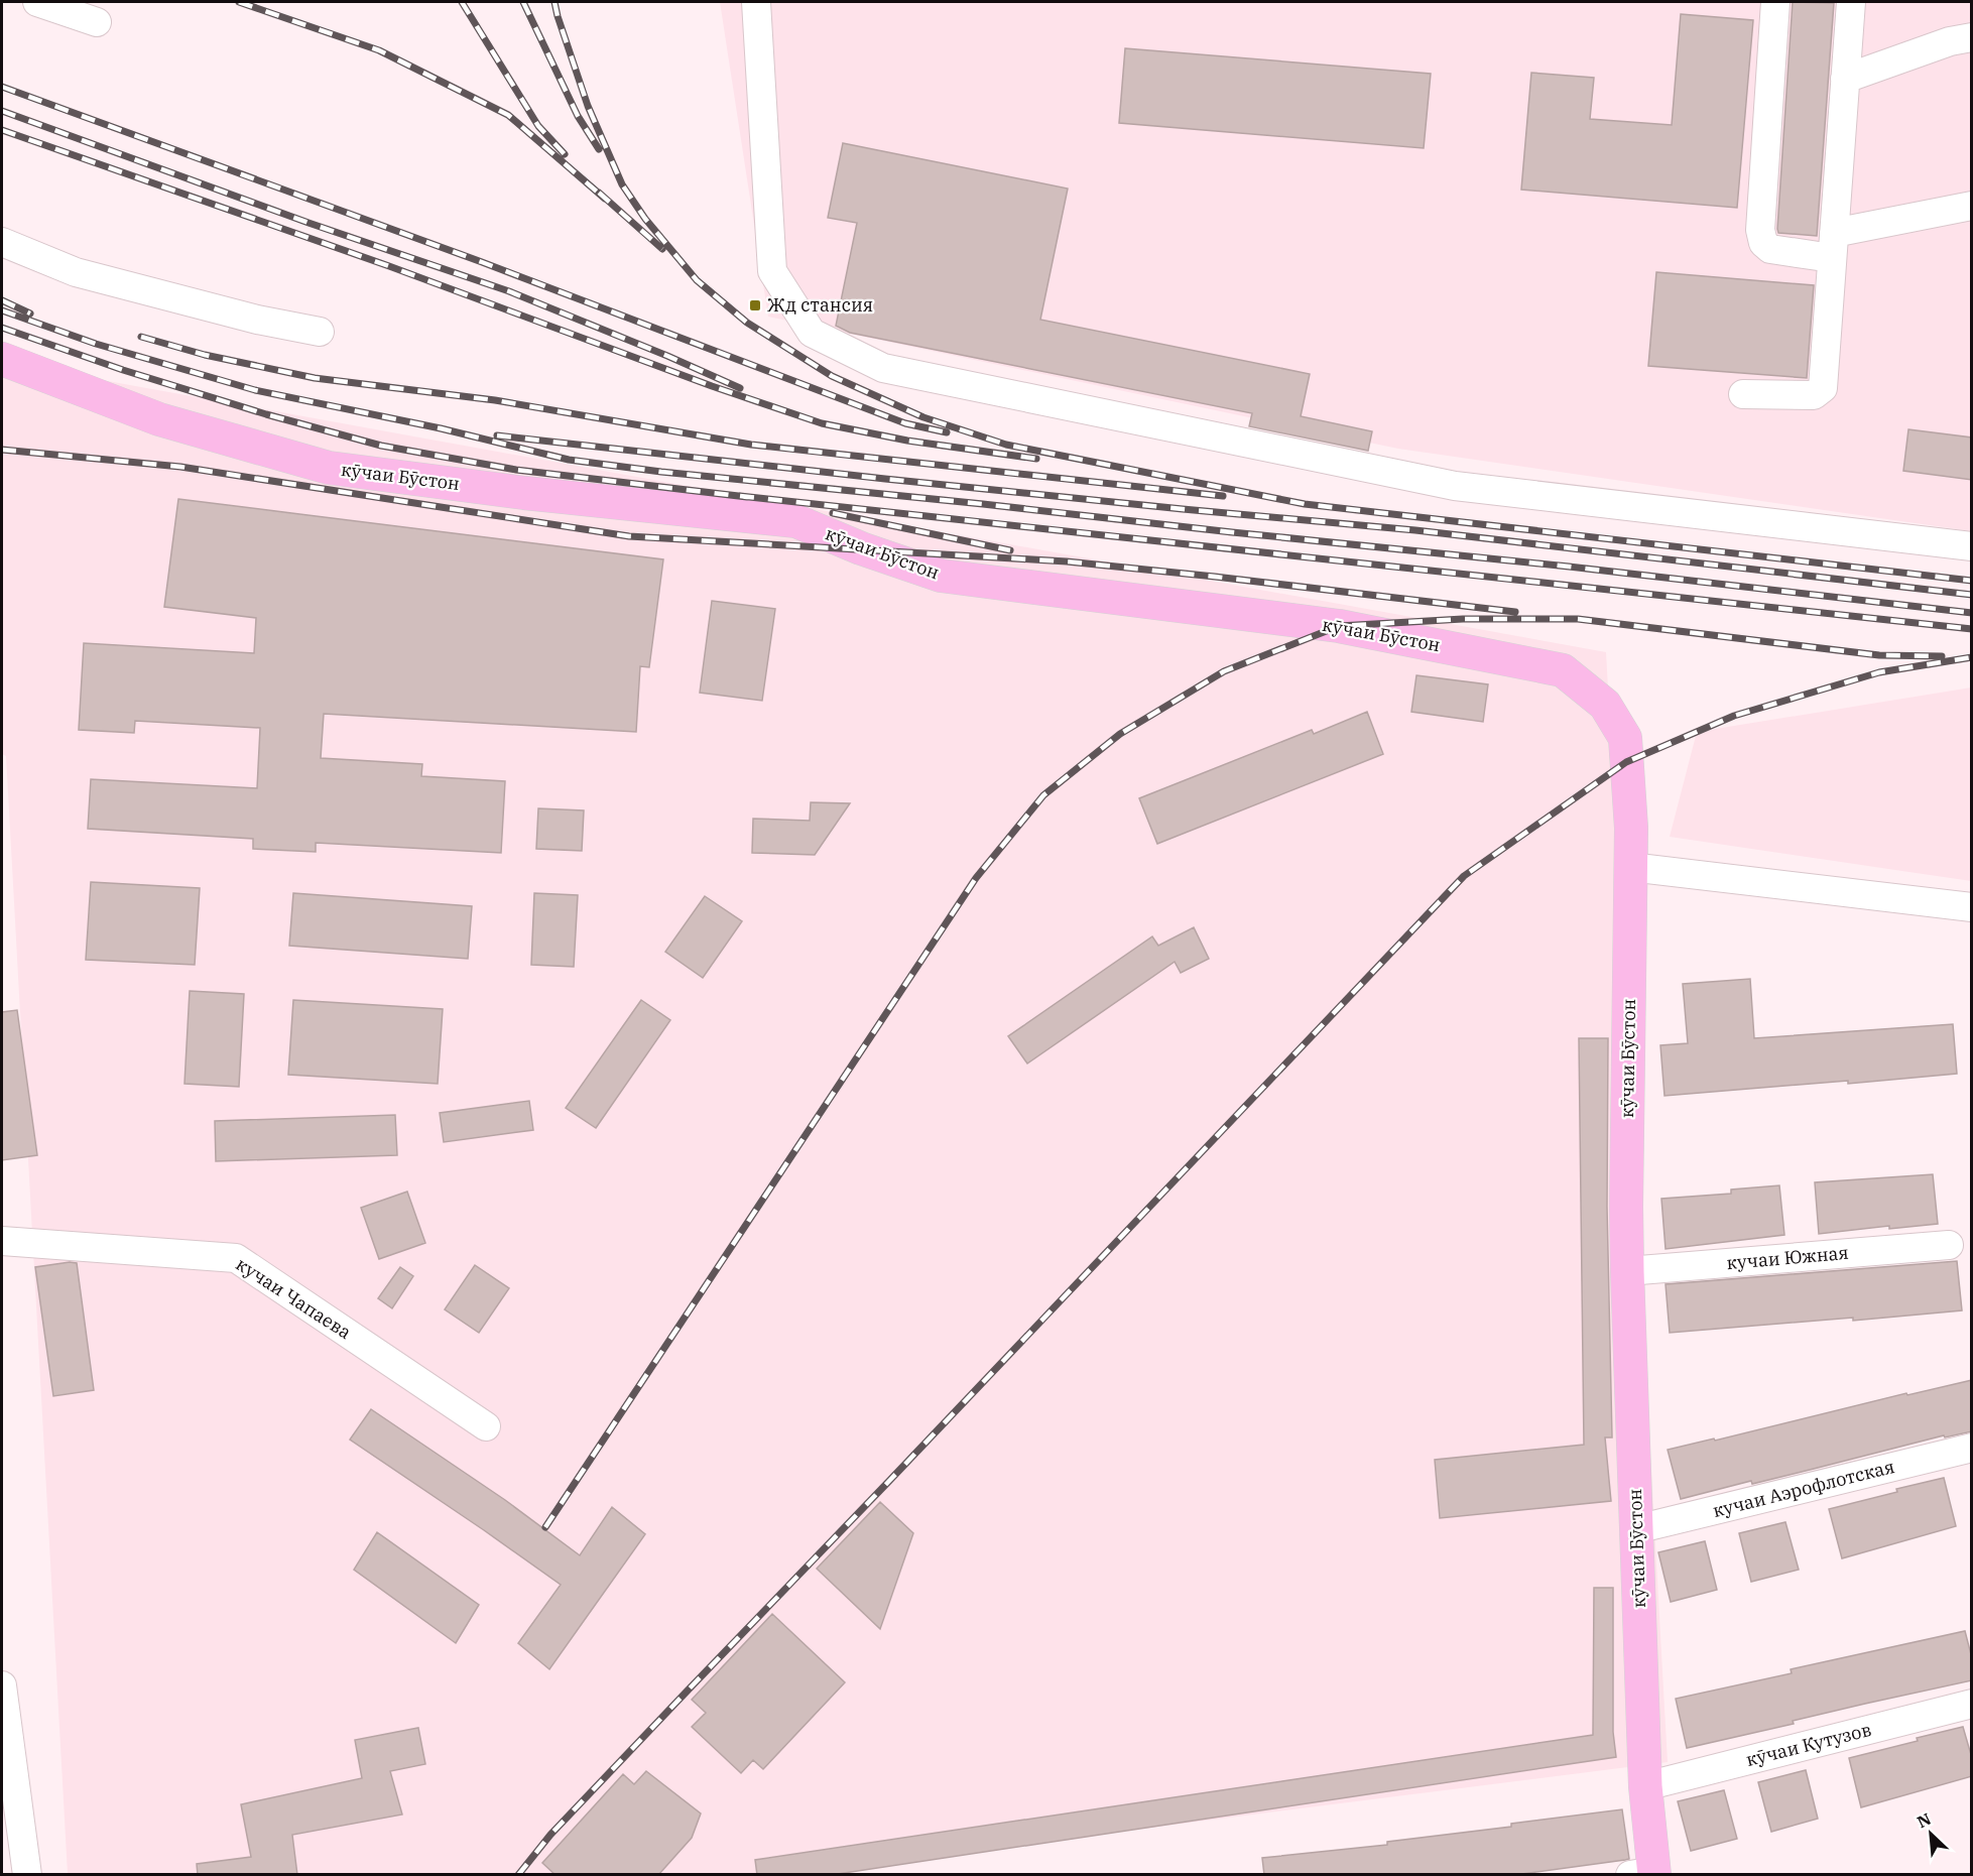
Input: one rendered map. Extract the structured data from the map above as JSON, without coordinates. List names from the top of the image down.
{
  "streets": {
    "main road": ["кӯчаи Бӯстон"],
    "street": [
      "кучаи Южная",
      "кучаи Чапаева",
      "кучаи Аэрофлотская",
      "кӯчаи Кутузов"
    ]
  },
  "crossings": [
    ["кӯчаи Бӯстон", "кучаи Южная"],
    ["кӯчаи Бӯстон", "кучаи Аэрофлотская"],
    ["кӯчаи Бӯстон", "кӯчаи Кутузов"]
  ],
  "places": {
    "transit": ["Жд стансия"]
  },
  "north": "top left"
}
